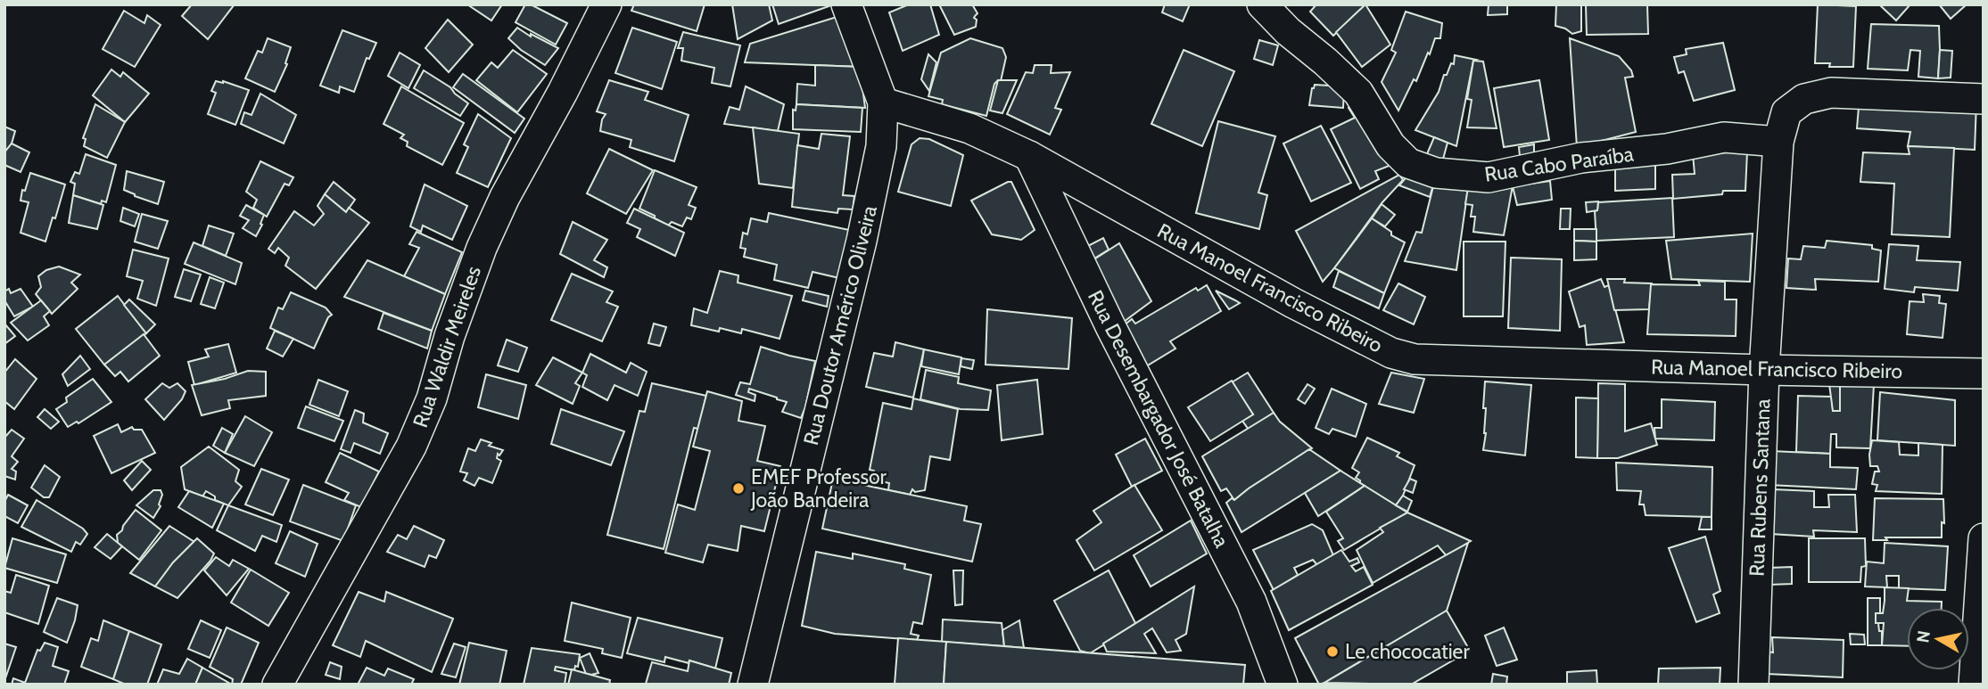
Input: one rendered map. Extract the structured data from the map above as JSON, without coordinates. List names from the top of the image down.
{
  "streets": {
    "street": [
      "Rua Cabo Paraíba",
      "Rua Manoel Francisco Ribeiro",
      "Rua Doutor Américo Oliveira",
      "Rua Waldir Meireles",
      "Rua Desembargador José Batalha",
      "Rua Rubens Santana"
    ]
  },
  "crossings": [
    ["Rua Cabo Paraíba", "Rua Rubens Santana"],
    ["Rua Manoel Francisco Ribeiro", "Rua Doutor Américo Oliveira"],
    ["Rua Manoel Francisco Ribeiro", "Rua Desembargador José Batalha"],
    ["Rua Manoel Francisco Ribeiro", "Rua Rubens Santana"]
  ],
  "places": ["EMEF Professor João Bandeira", "Le chococatier"],
  "north": "left"
}
